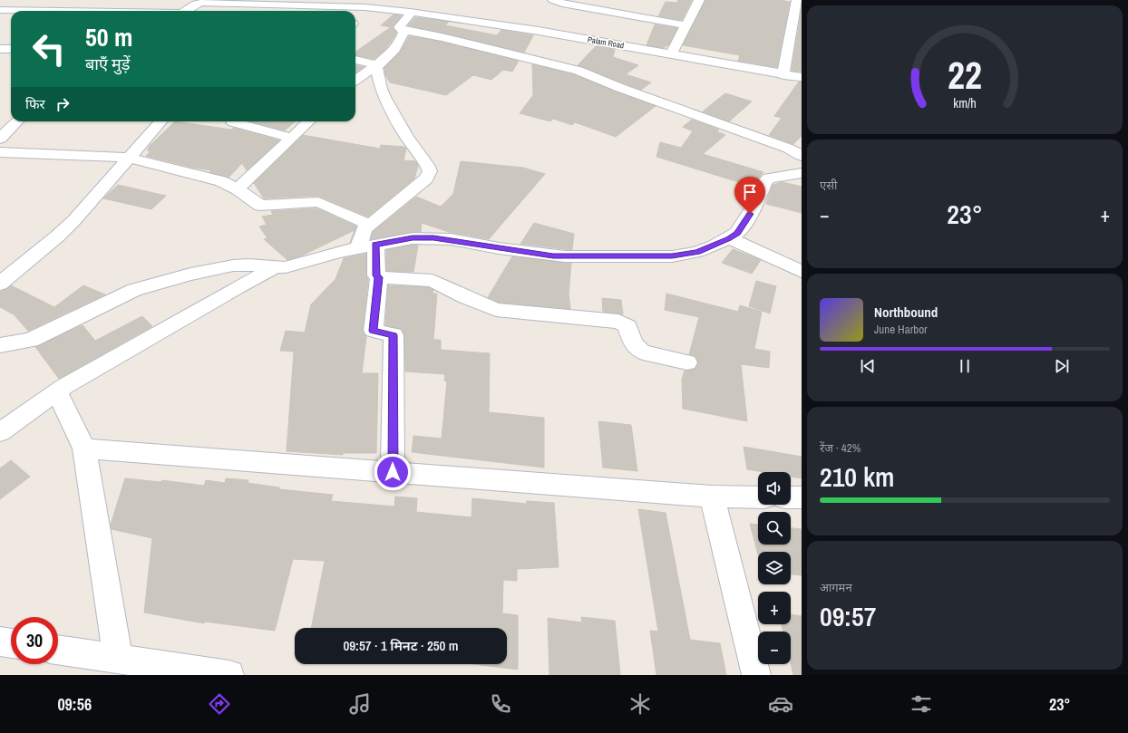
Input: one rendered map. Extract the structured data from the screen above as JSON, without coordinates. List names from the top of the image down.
{
  "streets": {
    "street": ["Palam Road"]
  },
  "page": {
    "turn": ["50 m", "बाएँ मुड़ें"],
    "then": "फिर",
    "tile": [
      "एसी",
      ["रेंज · 42%", "210 km"],
      ["आगमन", "09:57"]
    ],
    "heat": ["−", "23°", "+"],
    "song": ["Northbound", "June Harbor"],
    "map_buttons": ["+", "−"],
    "limit": "30",
    "trip": "09:57 · 1 मिनट · 250 m",
    "tabs": ["09:56", "23°"],
    "gauge": ["22", "km/h"]
  }
}
